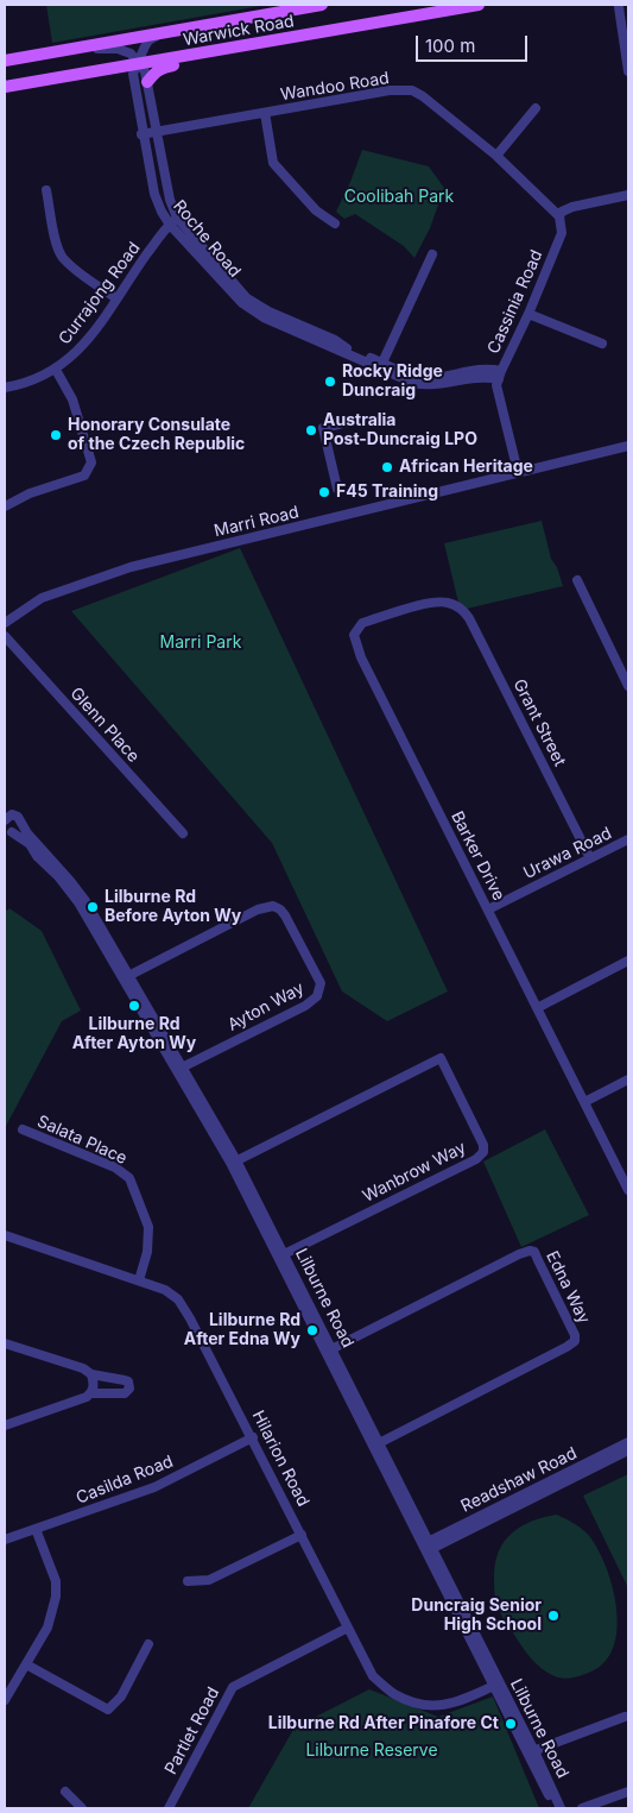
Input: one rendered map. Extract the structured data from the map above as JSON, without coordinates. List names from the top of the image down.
{
  "streets": {
    "main road": ["Warwick Road"],
    "street": [
      "Wandoo Road",
      "Roche Road",
      "Currajong Road",
      "Cassinia Road",
      "Marri Road",
      "Grant Street",
      "Glenn Place",
      "Urawa Road",
      "Barker Drive",
      "Ayton Way",
      "Salata Place",
      "Wanbrow Way",
      "Edna Way",
      "Lilburne Road",
      "Hilarion Road",
      "Casilda Road",
      "Readshaw Road",
      "Partlet Road"
    ]
  },
  "crossings": [
    ["Warwick Road", "Roche Road"],
    ["Wandoo Road", "Roche Road"],
    ["Wandoo Road", "Cassinia Road"],
    ["Roche Road", "Currajong Road"],
    ["Roche Road", "Cassinia Road"],
    ["Cassinia Road", "Marri Road"],
    ["Grant Street", "Urawa Road"],
    ["Grant Street", "Barker Drive"],
    ["Urawa Road", "Barker Drive"],
    ["Ayton Way", "Lilburne Road"],
    ["Salata Place", "Hilarion Road"],
    ["Wanbrow Way", "Lilburne Road"],
    ["Edna Way", "Lilburne Road"],
    ["Lilburne Road", "Hilarion Road"],
    ["Lilburne Road", "Readshaw Road"],
    ["Hilarion Road", "Casilda Road"],
    ["Hilarion Road", "Partlet Road"]
  ],
  "parks": ["Coolibah Park", "Marri Park", "Lilburne Reserve"],
  "places": [
    "Rocky Ridge Duncraig",
    "Australia Post-Duncraig LPO",
    "Honorary Consulate of the Czech Republic",
    "African Heritage",
    "F45 Training",
    "Lilburne Rd Before Ayton Wy",
    "Lilburne Rd After Ayton Wy",
    "Lilburne Rd After Edna Wy",
    "Duncraig Senior High School",
    "Lilburne Rd After Pinafore Ct"
  ],
  "scale_bar": "100 m"
}
